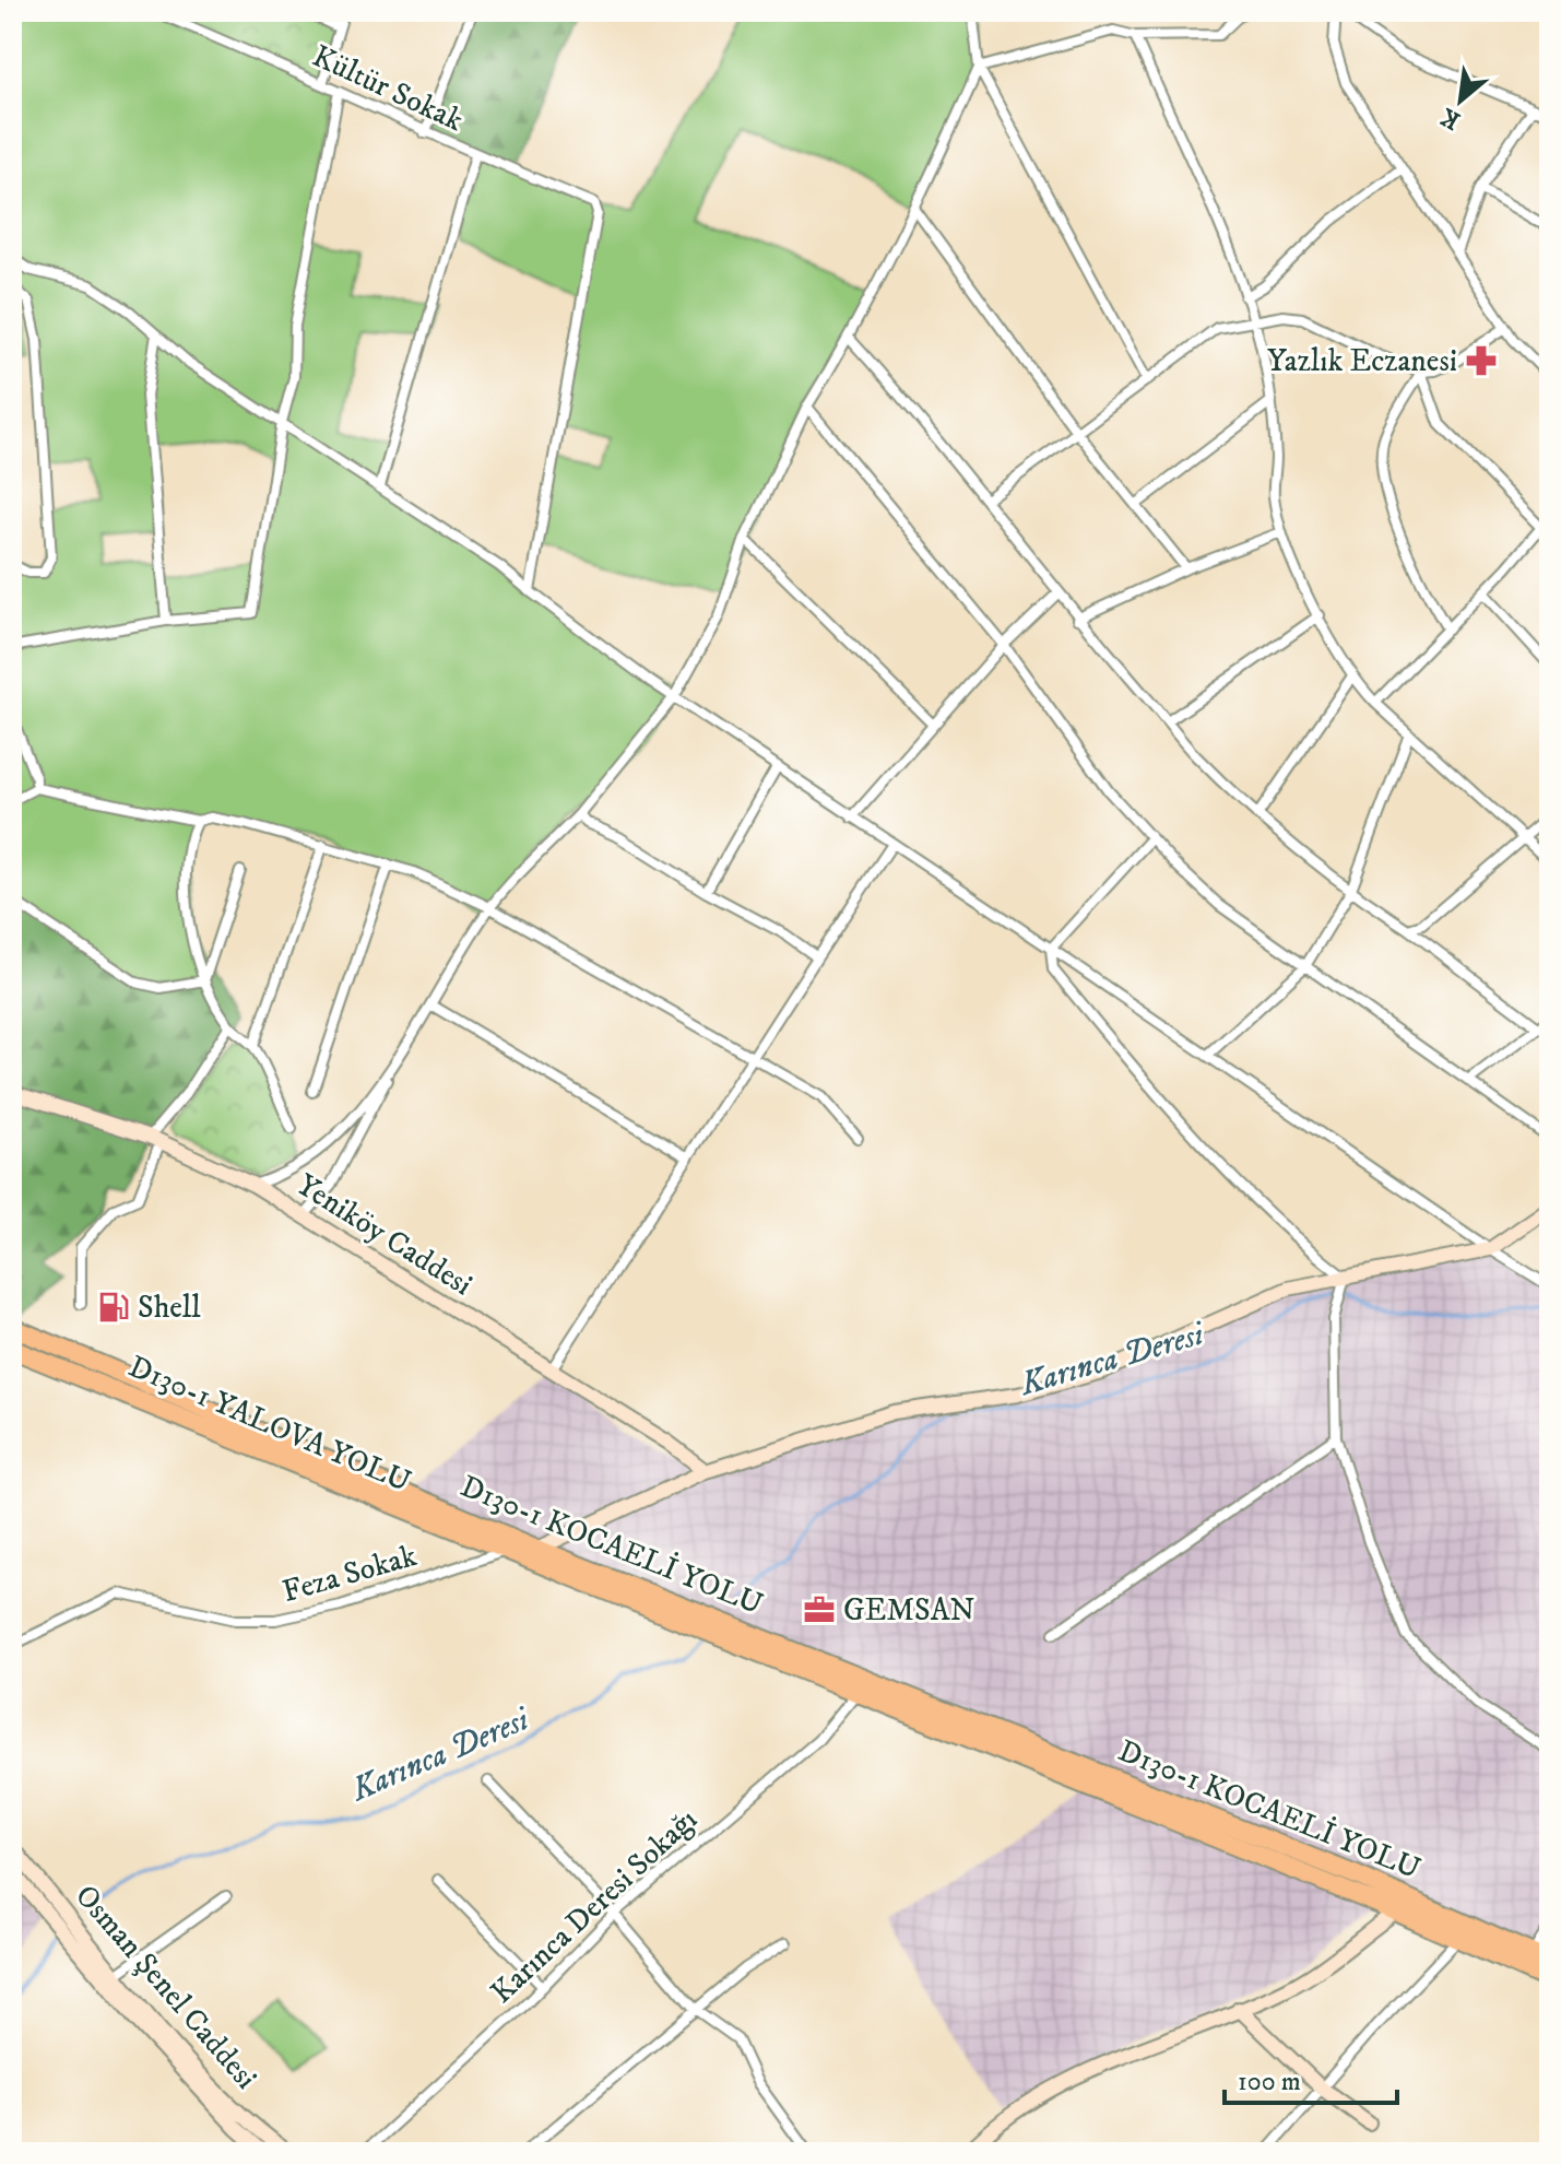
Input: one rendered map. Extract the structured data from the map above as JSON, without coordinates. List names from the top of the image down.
{
  "streets": {
    "highway": ["D130-1 YALOVA YOLU", "D130-1 KOCAELİ YOLU"],
    "street": [
      "Kültür Sokak",
      "Yeniköy Caddesi",
      "Feza Sokak",
      "Karınca Deresi Sokağı",
      "Osman Şenel Caddesi"
    ]
  },
  "crossings": [
    ["D130-1 YALOVA YOLU", "D130-1 KOCAELİ YOLU"],
    ["D130-1 YALOVA YOLU", "Feza Sokak"],
    ["D130-1 YALOVA YOLU", "Karınca Deresi Sokağı"]
  ],
  "water": ["Karınca Deresi"],
  "places": {
    "pharmacy": ["Yazlık Eczanesi"],
    "fuel station": ["Shell"],
    "office": ["GEMSAN"]
  },
  "scale_bar": "100 m",
  "north": "bottom left"
}
